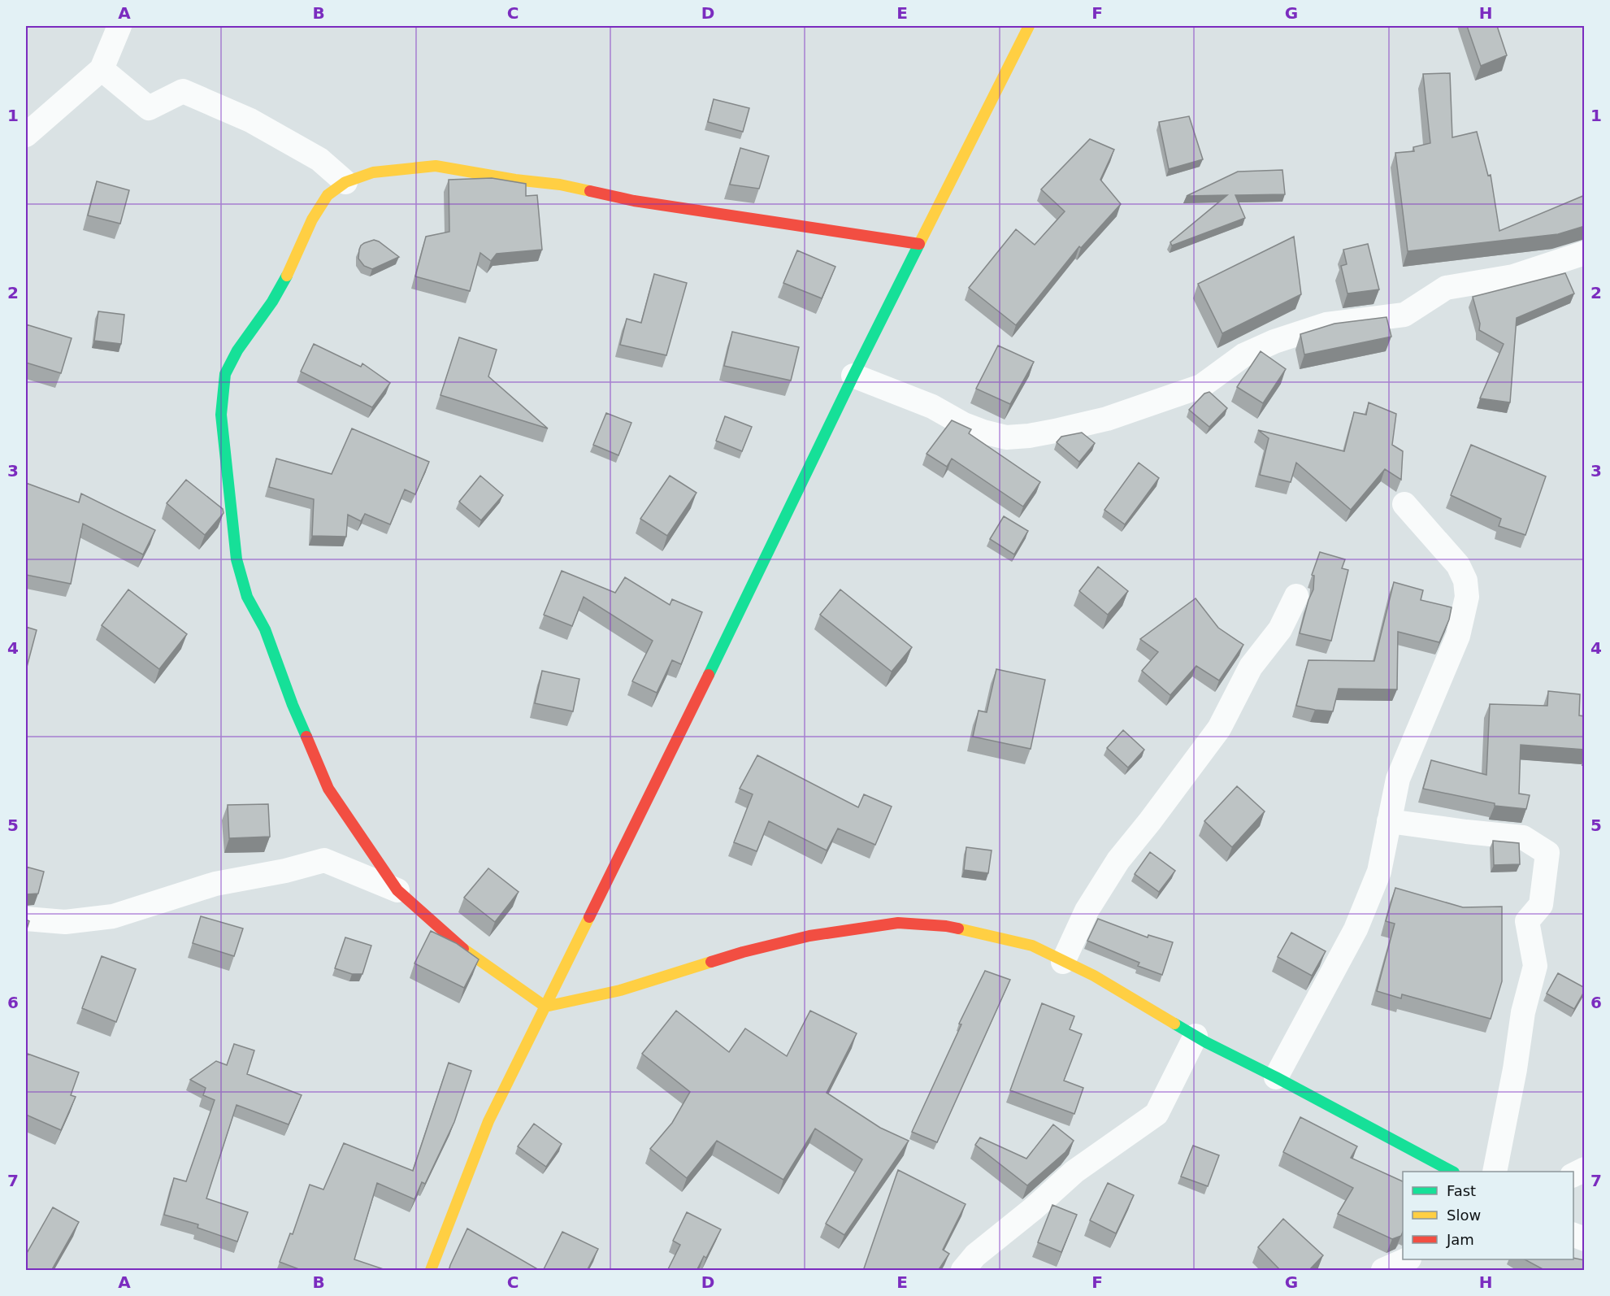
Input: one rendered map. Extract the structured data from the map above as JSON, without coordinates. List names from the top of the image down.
{
  "legend": ["Fast", "Slow", "Jam"],
  "grid": {
    "columns": [
      "A",
      "B",
      "C",
      "D",
      "E",
      "F",
      "G",
      "H"
    ],
    "rows": [
      "1",
      "2",
      "3",
      "4",
      "5",
      "6",
      "7"
    ]
  }
}
